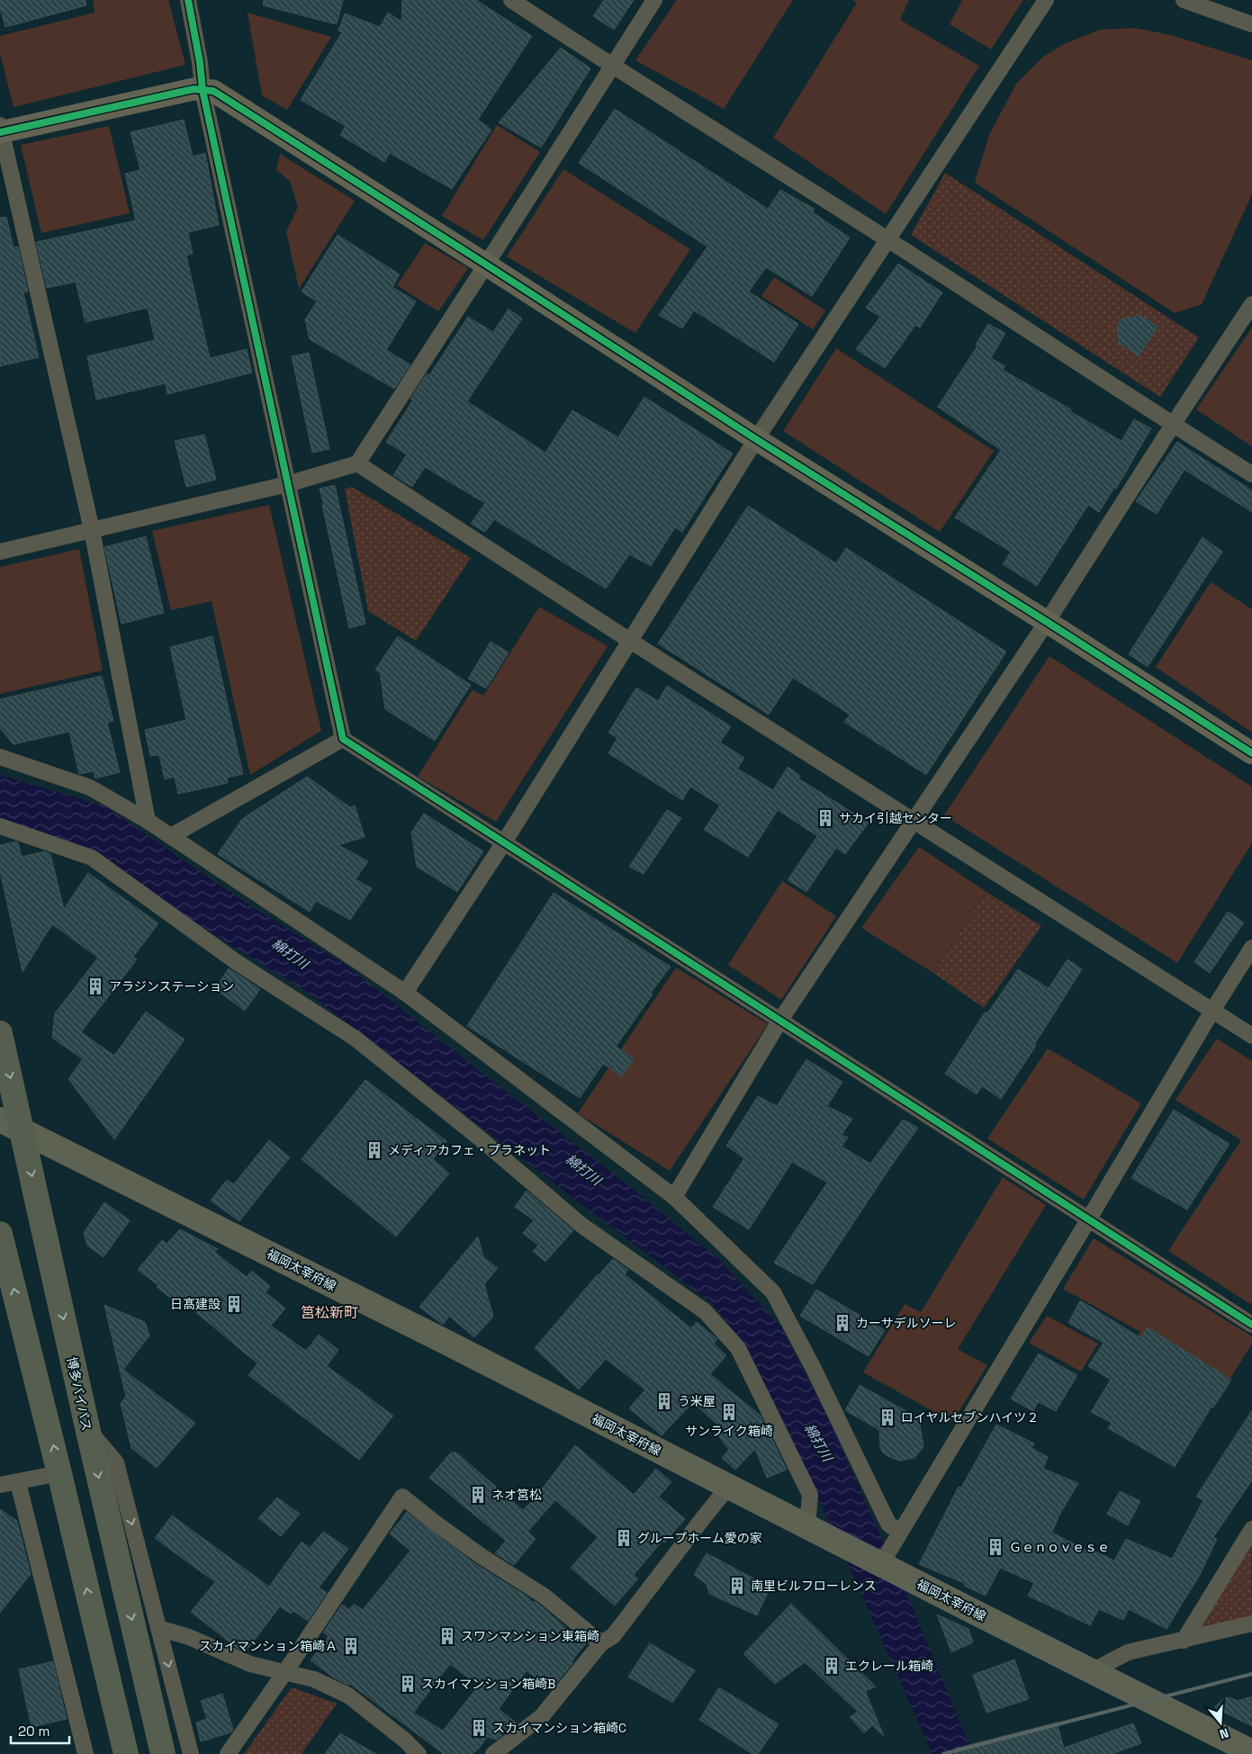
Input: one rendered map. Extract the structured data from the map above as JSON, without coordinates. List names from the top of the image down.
{
  "streets": {
    "highway": ["博多バイパス"],
    "main road": ["福岡太宰府線"]
  },
  "crossings": [
    ["福岡太宰府線", "博多バイパス"]
  ],
  "districts": ["筥松新町"],
  "water": ["綿打川"],
  "places": {
    "building": [
      "サカイ引越センター",
      "アラジンステーション",
      "メディアカフェ・プラネット",
      "日髙建設",
      "カーサデルソーレ",
      "う米屋",
      "サンライク箱崎",
      "ロイヤルセブンハイツ２",
      "ネオ筥松",
      "グループホーム愛の家",
      "Ｇｅｎｏｖｅｓｅ",
      "南里ビルフローレンス",
      "スワンマンション東箱崎",
      "スカイマンション箱崎Ａ",
      "エクレール箱崎",
      "スカイマンション箱崎B",
      "スカイマンション箱崎C"
    ]
  },
  "scale_bar": "20 m",
  "north": "bottom"
}
